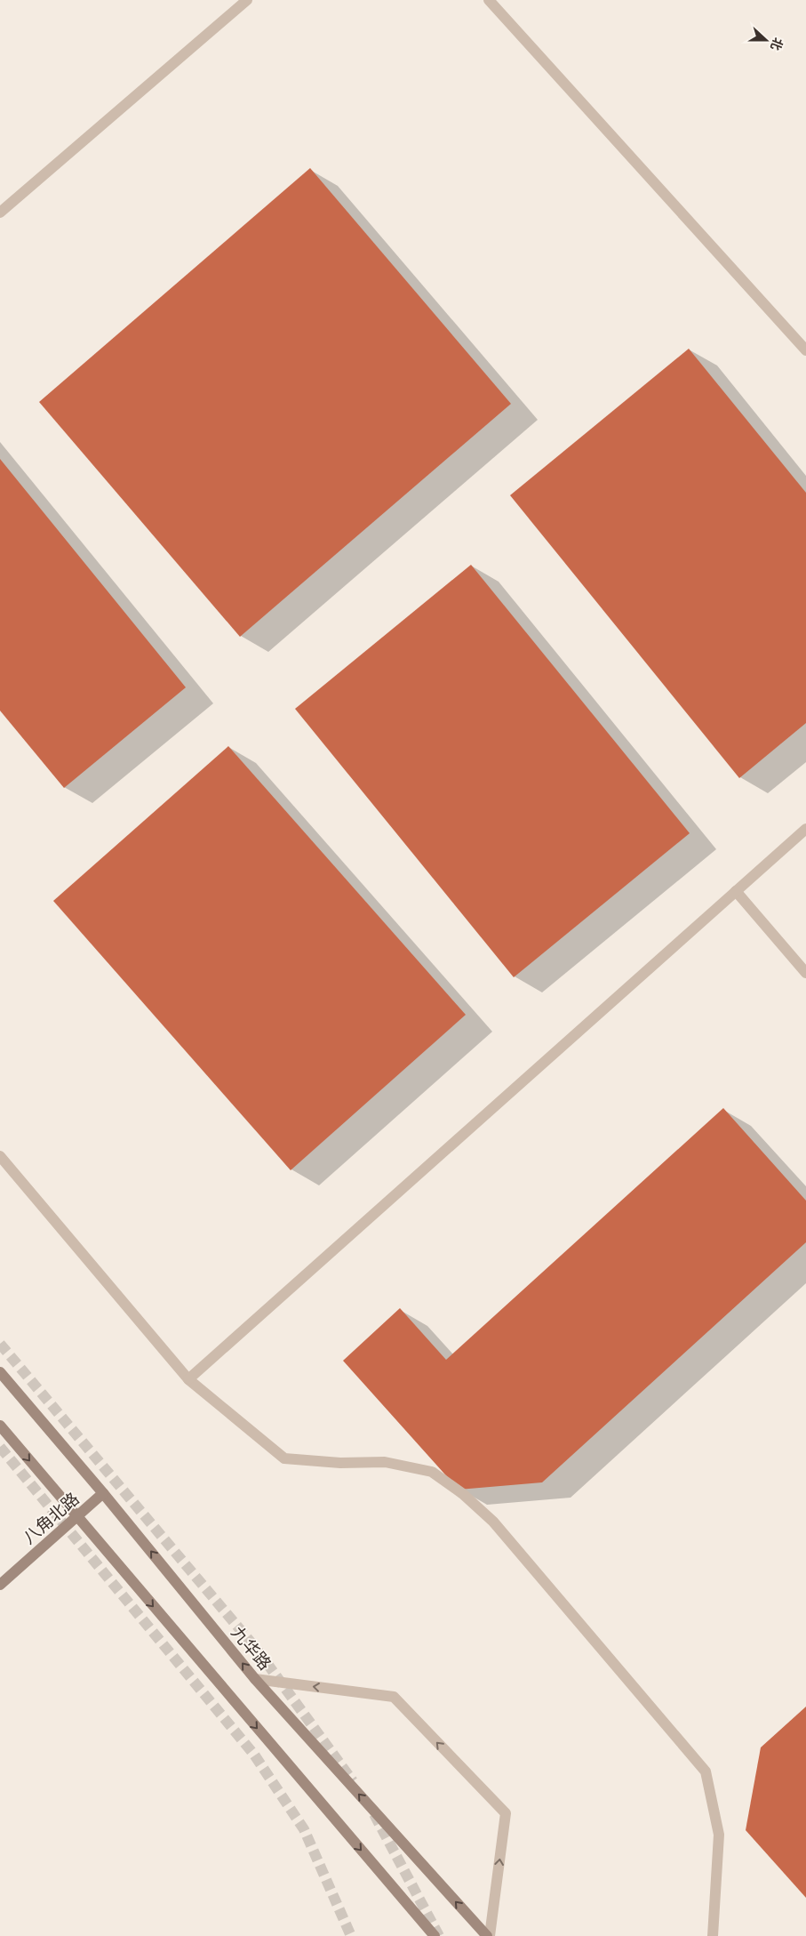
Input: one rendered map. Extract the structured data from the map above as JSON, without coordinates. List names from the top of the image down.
{
  "streets": {
    "street": ["八角北路", "九华路"]
  },
  "crossings": [
    ["八角北路", "九华路"]
  ],
  "north": "right"
}
